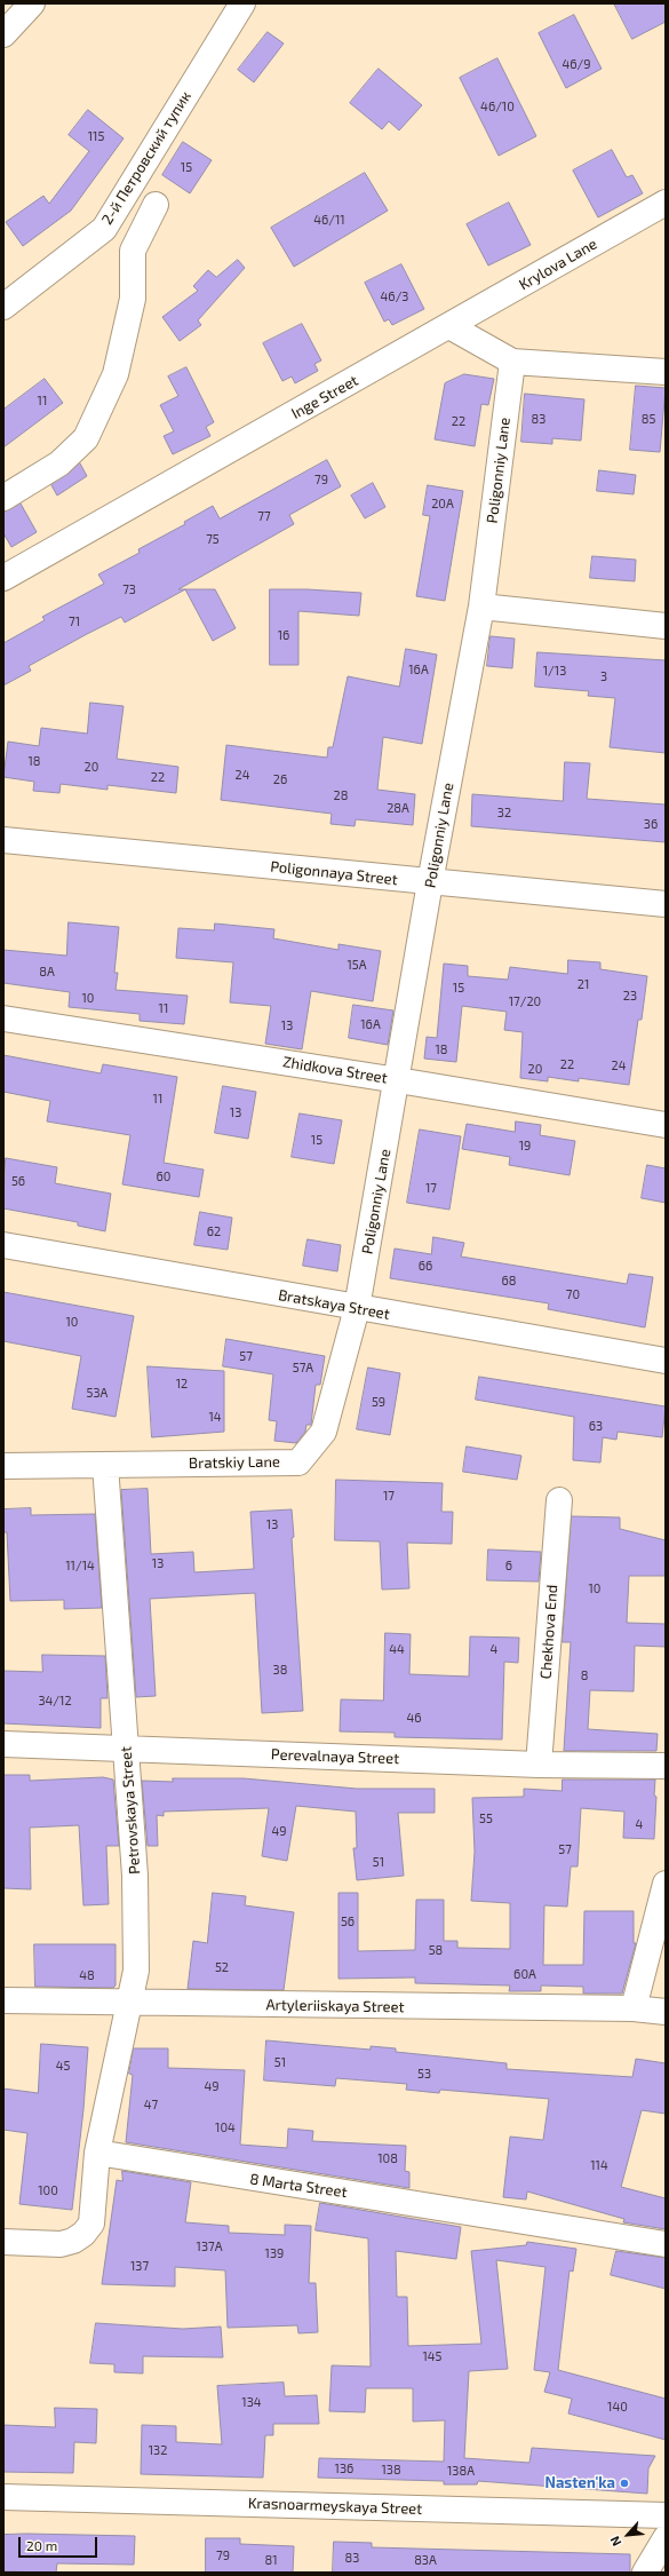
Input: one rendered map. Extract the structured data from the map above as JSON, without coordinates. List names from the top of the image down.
{
  "streets": {
    "street": [
      "2-й Петровский тупик",
      "Krylova Lane",
      "Inge Street",
      "Poligonniy Lane",
      "Poligonnaya Street",
      "Zhidkova Street",
      "Bratskaya Street",
      "Bratskiy Lane",
      "Chekhova End",
      "Perevalnaya Street",
      "Petrovskaya Street",
      "Artyleriiskaya Street",
      "8 Marta Street",
      "Krasnoarmeyskaya Street"
    ]
  },
  "crossings": [
    ["Krylova Lane", "Inge Street"],
    ["Poligonniy Lane", "Poligonnaya Street"],
    ["Poligonniy Lane", "Zhidkova Street"],
    ["Poligonniy Lane", "Bratskaya Street"],
    ["Poligonniy Lane", "Bratskiy Lane"],
    ["Bratskaya Street", "Bratskiy Lane"],
    ["Bratskiy Lane", "Petrovskaya Street"],
    ["Chekhova End", "Perevalnaya Street"],
    ["Perevalnaya Street", "Petrovskaya Street"],
    ["Petrovskaya Street", "Artyleriiskaya Street"],
    ["Petrovskaya Street", "8 Marta Street"]
  ],
  "places": ["Nasten'ka"],
  "house_numbers": [
    "46/9",
    "46/10",
    "115",
    "15",
    "46/11",
    "46/3",
    "11",
    "83",
    "85",
    "22",
    "79",
    "20А",
    "77",
    "75",
    "73",
    "71",
    "16",
    "16А",
    "1/13",
    "3",
    "18",
    "20",
    "24",
    "22",
    "26",
    "28",
    "28А",
    "32",
    "36",
    "15А",
    "8А",
    "21",
    "15",
    "23",
    "10",
    "17/20",
    "11",
    "16А",
    "13",
    "18",
    "22",
    "24",
    "20",
    "11",
    "13",
    "15",
    "19",
    "60",
    "56",
    "17",
    "62",
    "66",
    "68",
    "70",
    "10",
    "57",
    "57А",
    "12",
    "53А",
    "59",
    "14",
    "63",
    "17",
    "13",
    "13",
    "11/14",
    "6",
    "10",
    "44",
    "4",
    "38",
    "8",
    "34/12",
    "46",
    "55",
    "4",
    "49",
    "57",
    "51",
    "56",
    "58",
    "52",
    "60А",
    "48",
    "51",
    "45",
    "53",
    "49",
    "47",
    "104",
    "108",
    "114",
    "100",
    "137А",
    "139",
    "137",
    "145",
    "134",
    "140",
    "132",
    "136",
    "138",
    "138А",
    "79",
    "83",
    "81",
    "83А"
  ],
  "scale_bar": "20 m",
  "north": "bottom left"
}
